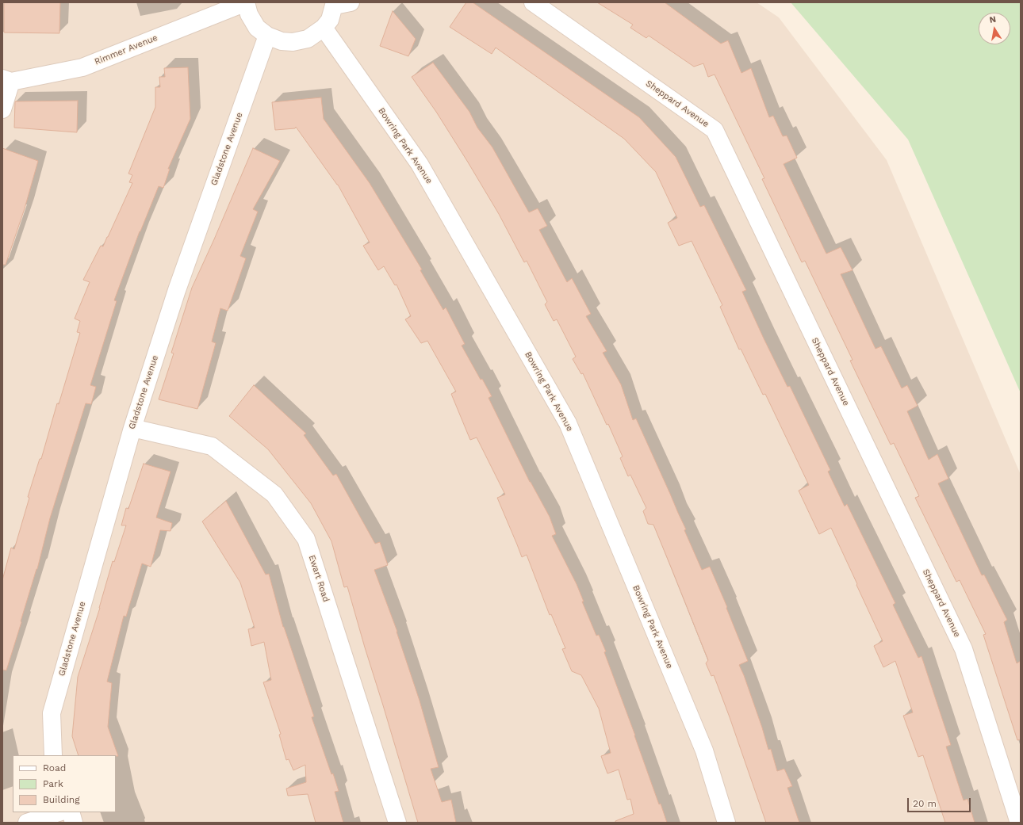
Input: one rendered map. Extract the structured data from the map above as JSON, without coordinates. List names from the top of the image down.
{
  "streets": {
    "street": [
      "Rimmer Avenue",
      "Sheppard Avenue",
      "Bowring Park Avenue",
      "Gladstone Avenue",
      "Ewart Road"
    ]
  },
  "crossings": [
    ["Gladstone Avenue", "Ewart Road"]
  ],
  "legend": ["Road", "Park", "Building"],
  "scale_bar": "20 m",
  "north": "top"
}
